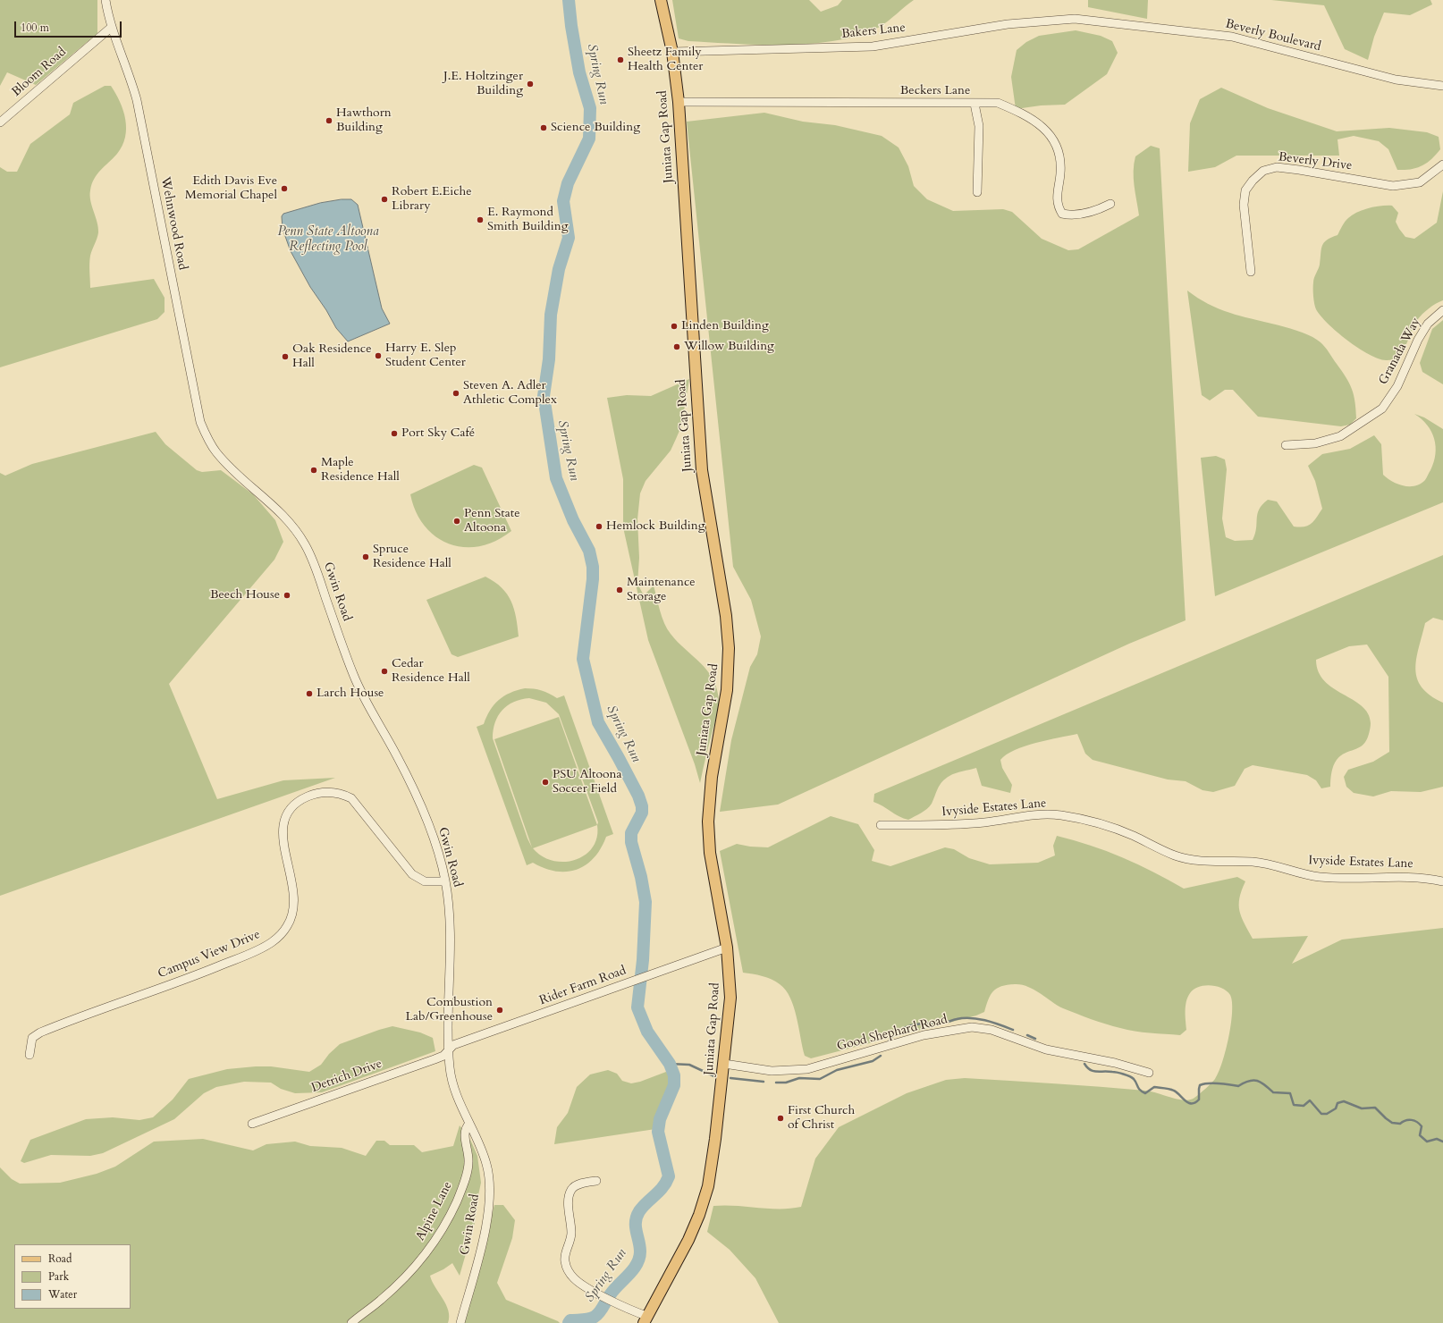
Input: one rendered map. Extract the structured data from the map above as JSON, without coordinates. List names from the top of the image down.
{
  "streets": {
    "main road": ["Juniata Gap Road"],
    "street": [
      "Bakers Lane",
      "Beverly Boulevard",
      "Bloom Road",
      "Beckers Lane",
      "Beverly Drive",
      "Wehnwood Road",
      "Granada Way",
      "Gwin Road",
      "Ivyside Estates Lane",
      "Campus View Drive",
      "Rider Farm Road",
      "Good Shephard Road",
      "Detrich Drive",
      "Alpine Lane"
    ]
  },
  "crossings": [
    ["Bakers Lane", "Beverly Boulevard"],
    ["Bakers Lane", "Juniata Gap Road"],
    ["Bloom Road", "Wehnwood Road"],
    ["Beckers Lane", "Juniata Gap Road"],
    ["Juniata Gap Road", "Rider Farm Road"],
    ["Juniata Gap Road", "Good Shephard Road"],
    ["Wehnwood Road", "Gwin Road"],
    ["Gwin Road", "Campus View Drive"],
    ["Gwin Road", "Rider Farm Road"],
    ["Gwin Road", "Detrich Drive"],
    ["Gwin Road", "Alpine Lane"],
    ["Rider Farm Road", "Detrich Drive"]
  ],
  "water": ["Spring Run", "Penn State Altoona Reflecting Pool"],
  "places": [
    "Sheetz Family Health Center",
    "J.E. Holtzinger Building",
    "Hawthorn Building",
    "Science Building",
    "Edith Davis Eve Memorial Chapel",
    "Robert E.Eiche Library",
    "E. Raymond Smith Building",
    "Linden Building",
    "Willow Building",
    "Harry E. Slep Student Center",
    "Oak Residence Hall",
    "Steven A. Adler Athletic Complex",
    "Port Sky Café",
    "Maple Residence Hall",
    "Penn State Altoona",
    "Hemlock Building",
    "Spruce Residence Hall",
    "Maintenance Storage",
    "Beech House",
    "Cedar Residence Hall",
    "Larch House",
    "PSU Altoona Soccer Field",
    "Combustion Lab/Greenhouse",
    "First Church of Christ"
  ],
  "legend": ["Road", "Park", "Water"],
  "scale_bar": "100 m"
}
